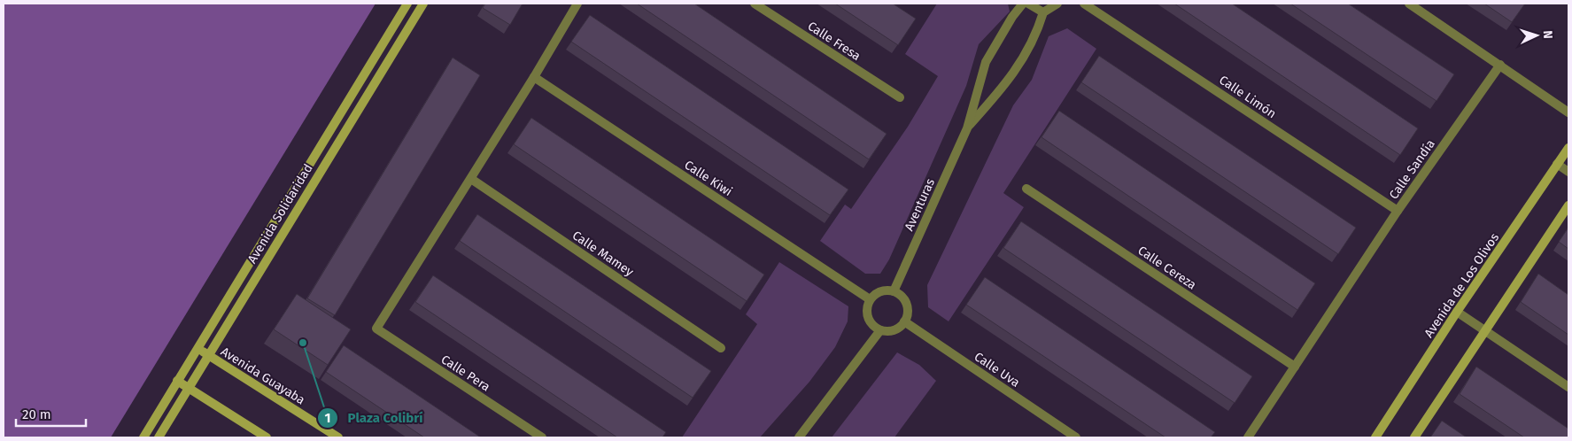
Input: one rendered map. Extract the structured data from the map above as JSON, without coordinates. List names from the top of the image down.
{
  "streets": {
    "main road": ["Avenida Solidaridad", "Avenida de Los Olivos", "Avenida Guayaba"],
    "street": [
      "Calle Fresa",
      "Calle Limón",
      "Calle Sandía",
      "Calle Kiwi",
      "Aventuras",
      "Calle Mamey",
      "Calle Cereza",
      "Calle Uva",
      "Calle Pera"
    ]
  },
  "crossings": [
    ["Calle Limón", "Calle Sandía"],
    ["Calle Sandía", "Calle Cereza"],
    ["Calle Kiwi", "Aventuras"],
    ["Calle Kiwi", "Calle Uva"],
    ["Aventuras", "Calle Uva"],
    ["Avenida Solidaridad", "Avenida Guayaba"],
    ["Calle Mamey", "Calle Pera"]
  ],
  "places": ["Plaza Colibrí"],
  "scale_bar": "20 m",
  "north": "right"
}
